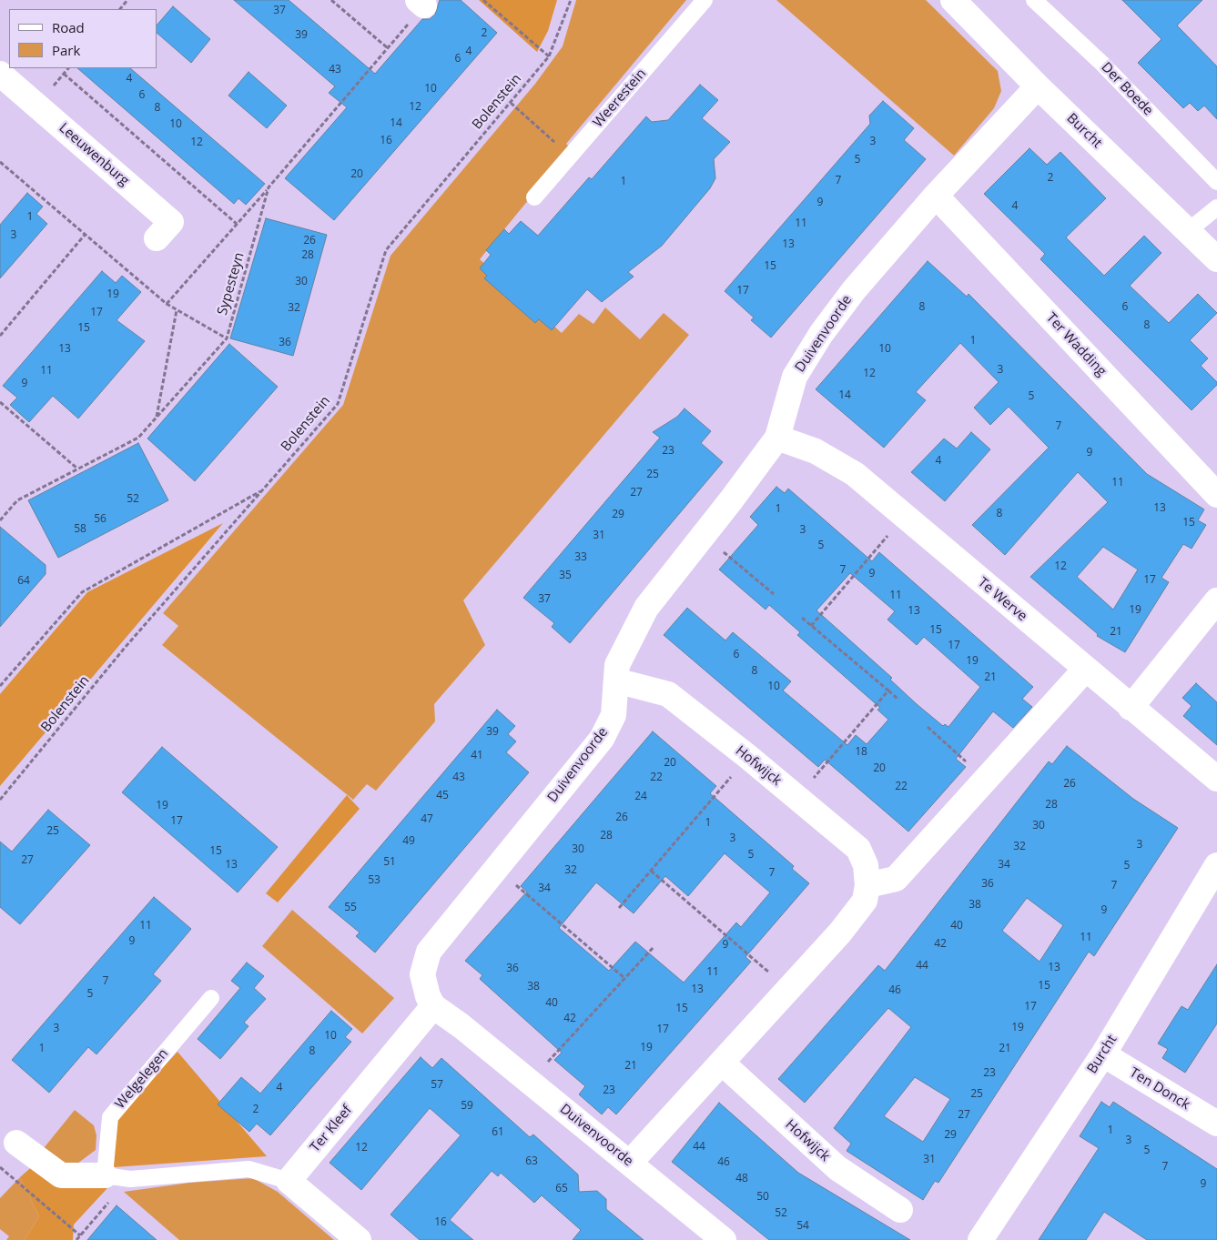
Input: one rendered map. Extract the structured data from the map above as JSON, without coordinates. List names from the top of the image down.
{
  "streets": {
    "street": [
      "Burcht",
      "Leeuwenburg",
      "Duivenvoorde",
      "Ter Wadding",
      "Te Werve",
      "Hofwijck",
      "Ten Donck",
      "Ter Kleef"
    ],
    "lane": ["Der Boede", "Weerestein", "Welgelegen"],
    "path": ["Bolenstein", "Sypesteyn"]
  },
  "crossings": [
    ["Burcht", "Duivenvoorde"],
    ["Burcht", "Ten Donck"],
    ["Duivenvoorde", "Ter Wadding"],
    ["Duivenvoorde", "Te Werve"],
    ["Duivenvoorde", "Hofwijck"],
    ["Duivenvoorde", "Ter Kleef"]
  ],
  "house_numbers": [
    "37",
    "2",
    "39",
    "4",
    "6",
    "43",
    "4",
    "10",
    "6",
    "12",
    "8",
    "14",
    "10",
    "16",
    "3",
    "12",
    "5",
    "20",
    "2",
    "7",
    "1",
    "9",
    "4",
    "1",
    "11",
    "3",
    "26",
    "13",
    "28",
    "15",
    "30",
    "17",
    "19",
    "8",
    "6",
    "32",
    "17",
    "8",
    "15",
    "1",
    "36",
    "13",
    "10",
    "3",
    "11",
    "12",
    "9",
    "14",
    "5",
    "7",
    "23",
    "9",
    "4",
    "25",
    "11",
    "27",
    "52",
    "13",
    "1",
    "8",
    "29",
    "56",
    "15",
    "58",
    "3",
    "31",
    "5",
    "33",
    "12",
    "7",
    "9",
    "35",
    "17",
    "64",
    "11",
    "37",
    "19",
    "13",
    "15",
    "21",
    "17",
    "6",
    "19",
    "8",
    "21",
    "10",
    "39",
    "18",
    "41",
    "20",
    "20",
    "43",
    "22",
    "26",
    "22",
    "45",
    "24",
    "28",
    "19",
    "26",
    "47",
    "17",
    "1",
    "30",
    "25",
    "28",
    "3",
    "49",
    "3",
    "32",
    "30",
    "15",
    "5",
    "27",
    "51",
    "13",
    "34",
    "5",
    "32",
    "7",
    "53",
    "36",
    "7",
    "34",
    "38",
    "55",
    "9",
    "11",
    "40",
    "11",
    "9",
    "42",
    "9",
    "44",
    "13",
    "36",
    "11",
    "7",
    "15",
    "38",
    "13",
    "46",
    "5",
    "40",
    "17",
    "15",
    "42",
    "19",
    "3",
    "17",
    "10",
    "19",
    "1",
    "21",
    "8",
    "21",
    "23",
    "57",
    "4",
    "23",
    "25",
    "59",
    "2",
    "27",
    "1",
    "61",
    "29",
    "3",
    "44",
    "12",
    "5",
    "31",
    "63",
    "46",
    "7",
    "48",
    "9",
    "65",
    "50",
    "52",
    "16",
    "54"
  ],
  "legend": ["Road", "Park"]
}
